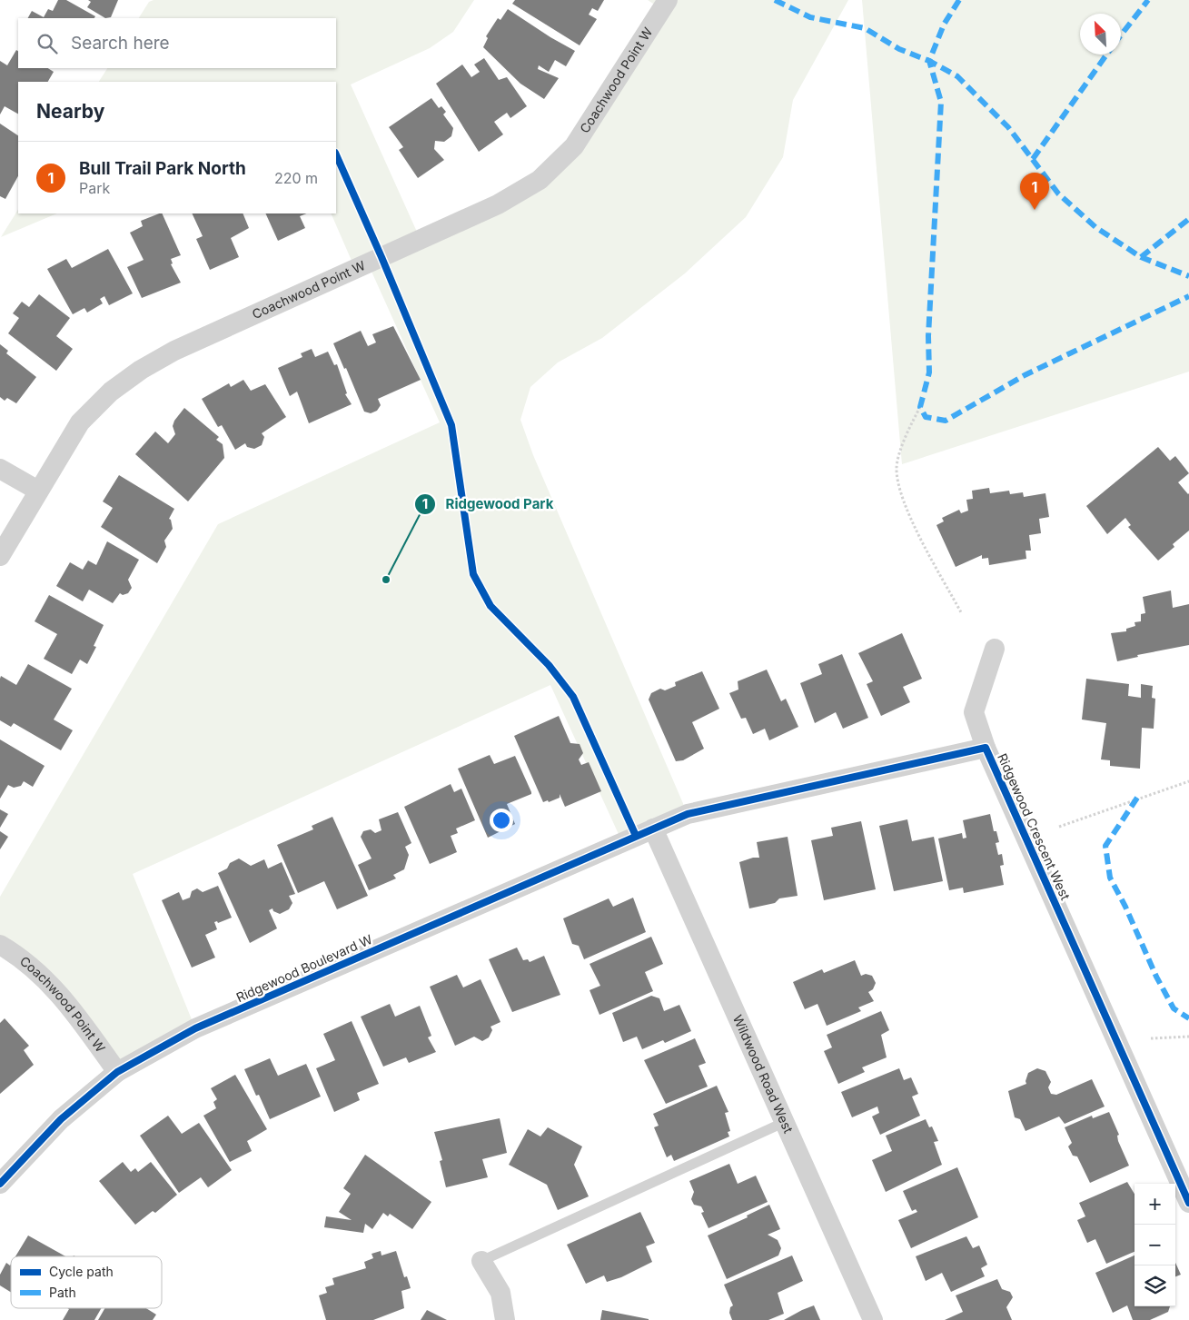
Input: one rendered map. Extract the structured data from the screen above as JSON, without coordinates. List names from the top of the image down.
{
  "streets": {
    "street": [
      "Coachwood Point W",
      "Ridgewood Crescent West",
      "Ridgewood Boulevard W",
      "Wildwood Road West"
    ]
  },
  "crossings": [
    ["Coachwood Point W", "Ridgewood Boulevard W"],
    ["Ridgewood Crescent West", "Ridgewood Boulevard W"],
    ["Ridgewood Crescent West", "Wildwood Road West"],
    ["Ridgewood Boulevard W", "Wildwood Road West"]
  ],
  "places": ["Ridgewood Park"],
  "legend": ["Cycle path", "Path"],
  "north": "top left",
  "page": {
    "search": "Search here",
    "heading": "Nearby",
    "list": [
      {
        "mark": "1",
        "name": "Bull Trail Park North",
        "note": "Park",
        "value": "220 m"
      }
    ],
    "pins": "1",
    "map_buttons": ["+", "−"]
  }
}
